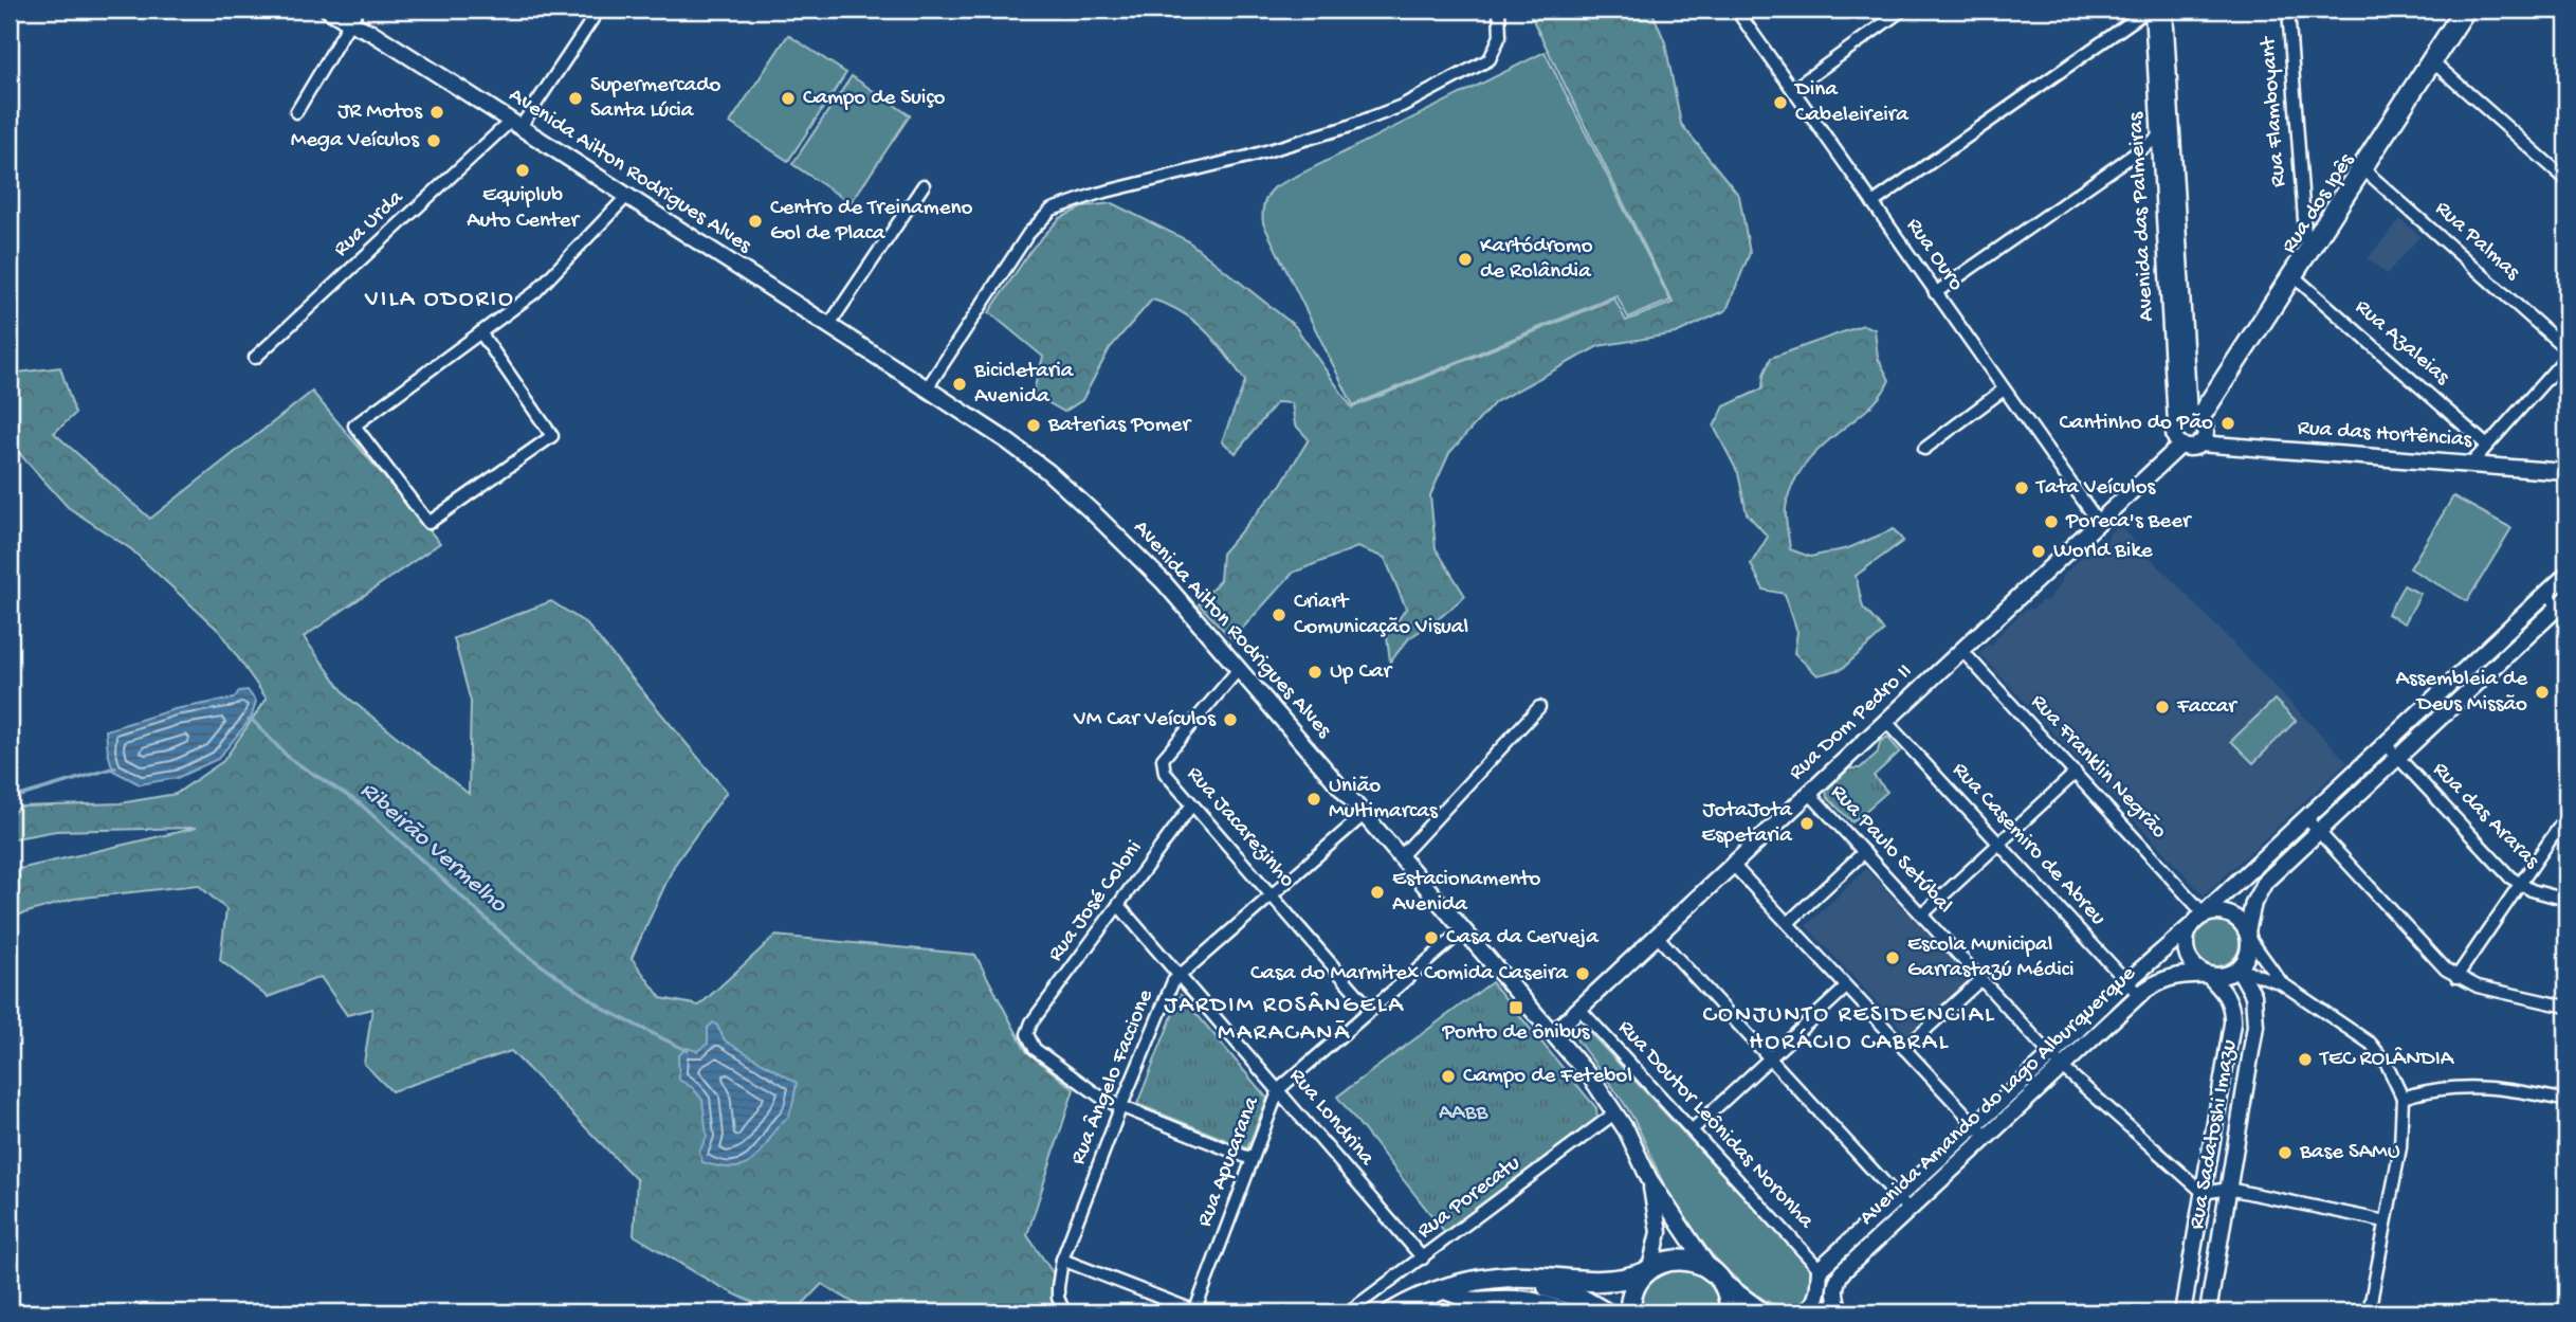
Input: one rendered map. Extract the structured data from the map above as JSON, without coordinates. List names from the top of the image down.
{
  "streets": {
    "street": [
      "Rua Flamboyant",
      "Avenida Ailton Rodrigues Alves",
      "Rua dos Ipês",
      "Avenida das Palmeiras",
      "Rua Urda",
      "Rua Palmas",
      "Rua Ouro",
      "Rua Azaleias",
      "Rua das Hortências",
      "Rua Dom Pedro II",
      "Rua Franklin Negrão",
      "Rua das Araras",
      "Rua Jacarezinho",
      "Rua Casemiro de Abreu",
      "Rua Paulo Setúbal",
      "Rua José Coloni",
      "Rua Ângelo Faccione",
      "Avenida Amando do Lago Alburquerque",
      "Rua Londrina",
      "Rua Doutor Leônidas Noronha",
      "Rua Sadatoshi Imazu",
      "Rua Apucarana",
      "Rua Porecatu"
    ]
  },
  "crossings": [
    ["Rua Flamboyant", "Rua dos Ipês"],
    ["Avenida Ailton Rodrigues Alves", "Rua Urda"],
    ["Avenida Ailton Rodrigues Alves", "Rua Dom Pedro II"],
    ["Avenida Ailton Rodrigues Alves", "Rua Jacarezinho"],
    ["Avenida Ailton Rodrigues Alves", "Rua Ângelo Faccione"],
    ["Avenida Ailton Rodrigues Alves", "Rua Apucarana"],
    ["Avenida Ailton Rodrigues Alves", "Rua Porecatu"],
    ["Rua dos Ipês", "Avenida das Palmeiras"],
    ["Rua dos Ipês", "Rua Palmas"],
    ["Rua dos Ipês", "Rua Azaleias"],
    ["Rua Ouro", "Rua Dom Pedro II"],
    ["Rua das Hortências", "Rua Dom Pedro II"],
    ["Rua Dom Pedro II", "Rua Franklin Negrão"],
    ["Rua Dom Pedro II", "Rua Casemiro de Abreu"],
    ["Rua Dom Pedro II", "Rua Paulo Setúbal"],
    ["Rua Dom Pedro II", "Rua Doutor Leônidas Noronha"],
    ["Rua Franklin Negrão", "Avenida Amando do Lago Alburquerque"],
    ["Rua Franklin Negrão", "Rua Sadatoshi Imazu"],
    ["Rua Jacarezinho", "Rua José Coloni"],
    ["Rua Jacarezinho", "Rua Ângelo Faccione"],
    ["Rua Jacarezinho", "Rua Apucarana"],
    ["Rua Casemiro de Abreu", "Avenida Amando do Lago Alburquerque"],
    ["Rua Paulo Setúbal", "Avenida Amando do Lago Alburquerque"],
    ["Rua Paulo Setúbal", "Rua Sadatoshi Imazu"],
    ["Rua José Coloni", "Rua Ângelo Faccione"],
    ["Rua José Coloni", "Rua Londrina"],
    ["Rua Ângelo Faccione", "Rua Londrina"],
    ["Avenida Amando do Lago Alburquerque", "Rua Doutor Leônidas Noronha"],
    ["Avenida Amando do Lago Alburquerque", "Rua Sadatoshi Imazu"],
    ["Rua Londrina", "Rua Apucarana"],
    ["Rua Londrina", "Rua Porecatu"]
  ],
  "districts": ["VILA ODORIO", "JARDIM ROSÂNGELA MARACANÃ", "CONJUNTO RESIDENCIAL HORÁCIO CABRAL"],
  "water": ["Ribeirão Vermelho"],
  "parks": ["AABB"],
  "places": {
    "other": [
      "Supermercado Santa Lúcia",
      "Campo de Suiço",
      "Dina Cabeleireira",
      "JR Motos",
      "Mega Veículos",
      "Equiplub Auto Center",
      "Centro de Treinameno Gol de Placa",
      "Kartódromo de Rolândia",
      "Bicicletaria Avenida",
      "Cantinho do Pão",
      "Baterias Pomer",
      "Tata Veículos",
      "Poreca's Beer",
      "World Bike",
      "Criart Comunicação Visual",
      "Up Car",
      "Assembleia de Deus Missão",
      "Faccar",
      "VM Car Veículos",
      "União Multimarcas",
      "JotaJota Espetaria",
      "Estacionamento Avenida",
      "Casa da Cerveja",
      "Escola Municipal Garrastazú Médici",
      "Casa do Marmitex Comida Caseira",
      "TEC ROLÂNDIA",
      "Campo de Fetebol",
      "Base SAMU"
    ],
    "transit": ["Ponto de ônibus"]
  }
}
